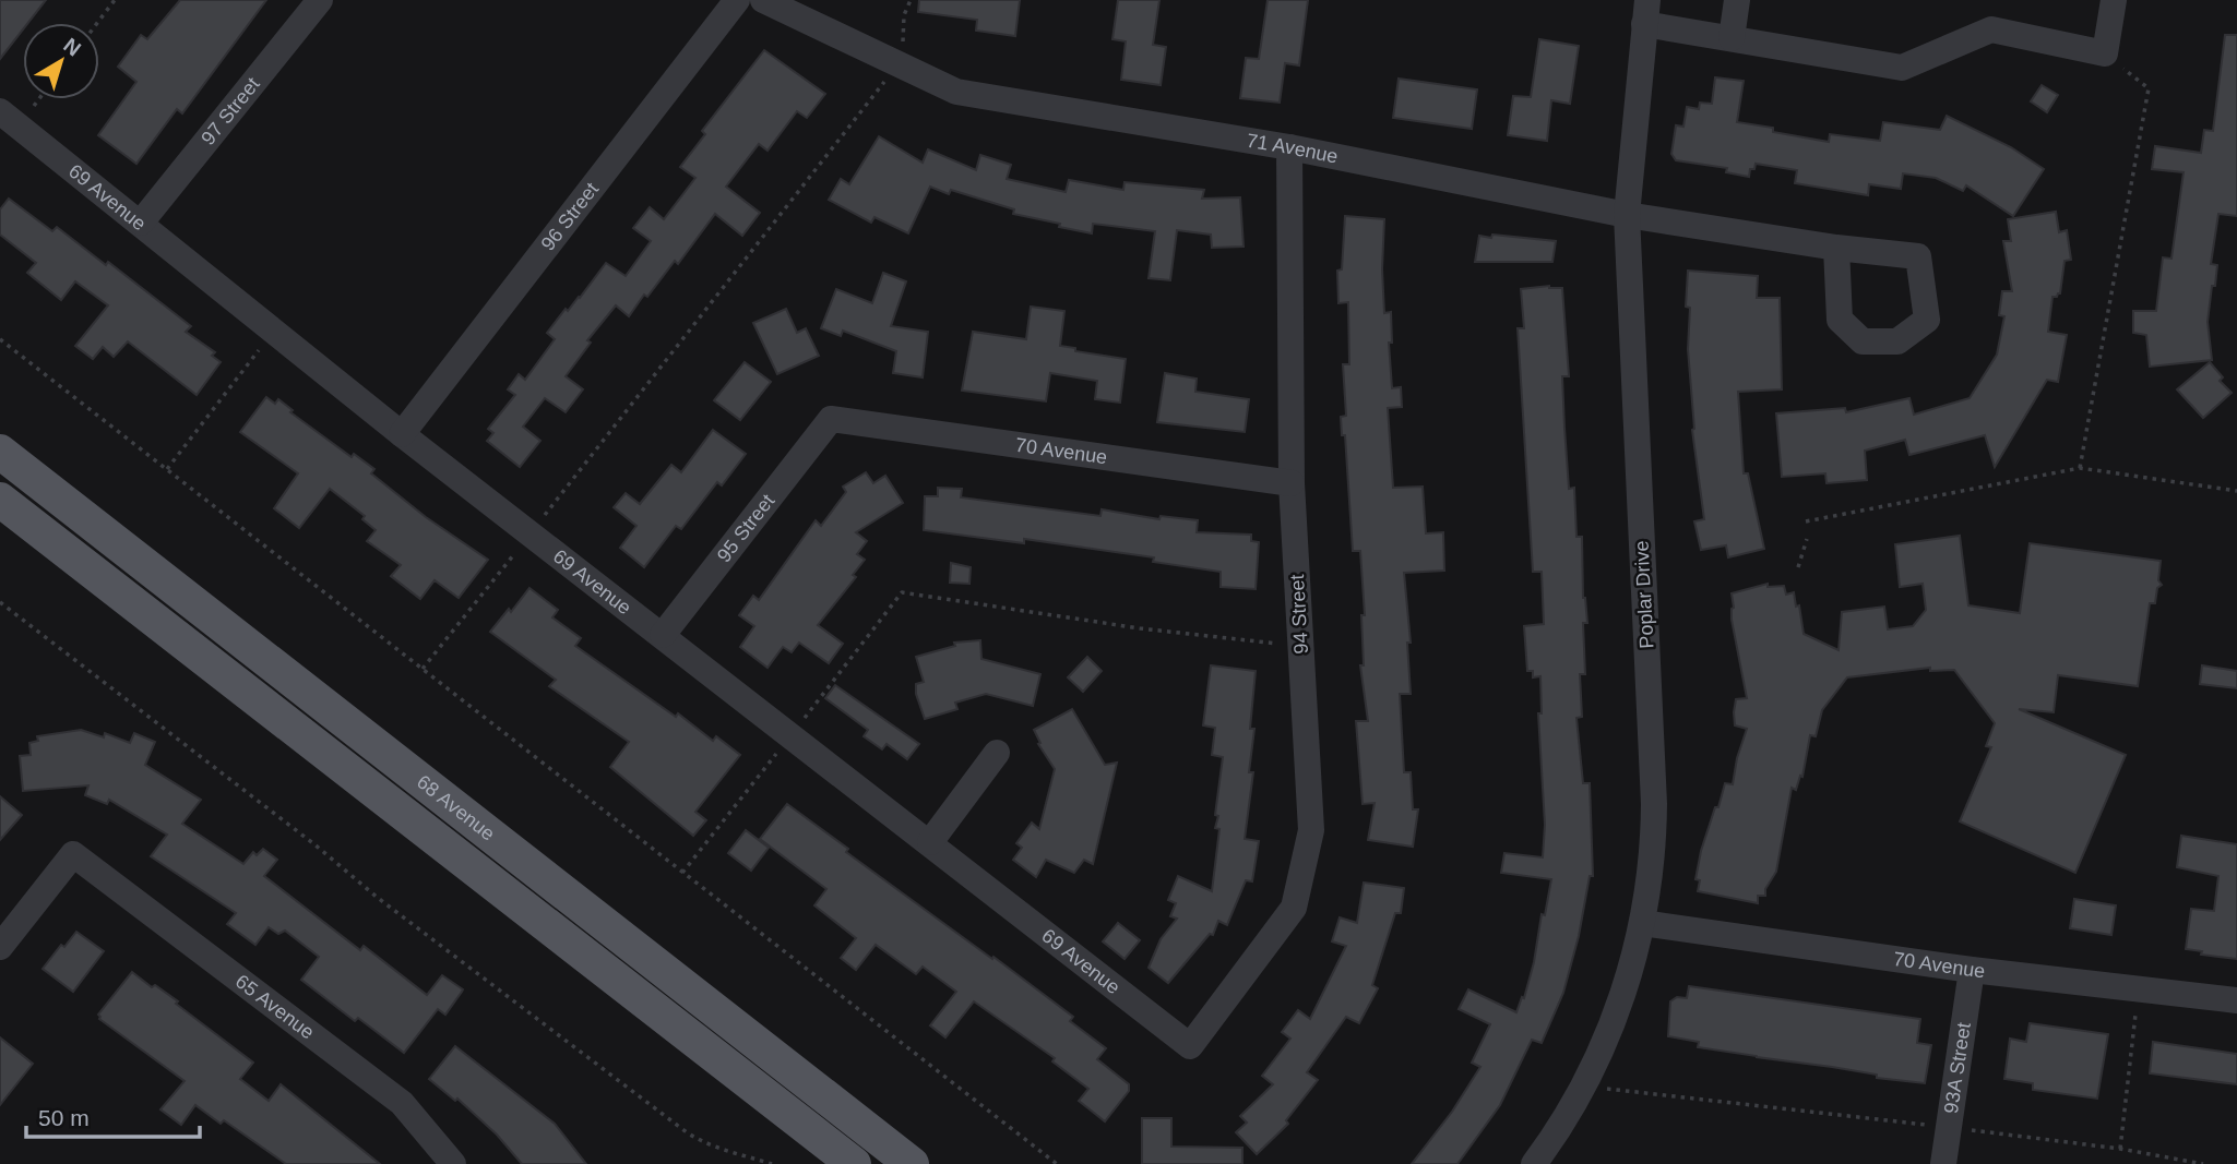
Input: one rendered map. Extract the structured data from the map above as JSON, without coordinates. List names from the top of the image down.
{
  "streets": {
    "main road": ["68 Avenue"],
    "street": [
      "97 Street",
      "71 Avenue",
      "69 Avenue",
      "96 Street",
      "70 Avenue",
      "95 Street",
      "Poplar Drive",
      "94 Street",
      "65 Avenue",
      "93A Street"
    ]
  },
  "crossings": [
    ["97 Street", "69 Avenue"],
    ["71 Avenue", "Poplar Drive"],
    ["71 Avenue", "94 Street"],
    ["69 Avenue", "96 Street"],
    ["69 Avenue", "95 Street"],
    ["69 Avenue", "94 Street"],
    ["70 Avenue", "95 Street"],
    ["70 Avenue", "Poplar Drive"],
    ["70 Avenue", "94 Street"],
    ["70 Avenue", "93A Street"]
  ],
  "scale_bar": "50 m",
  "north": "top right"
}
